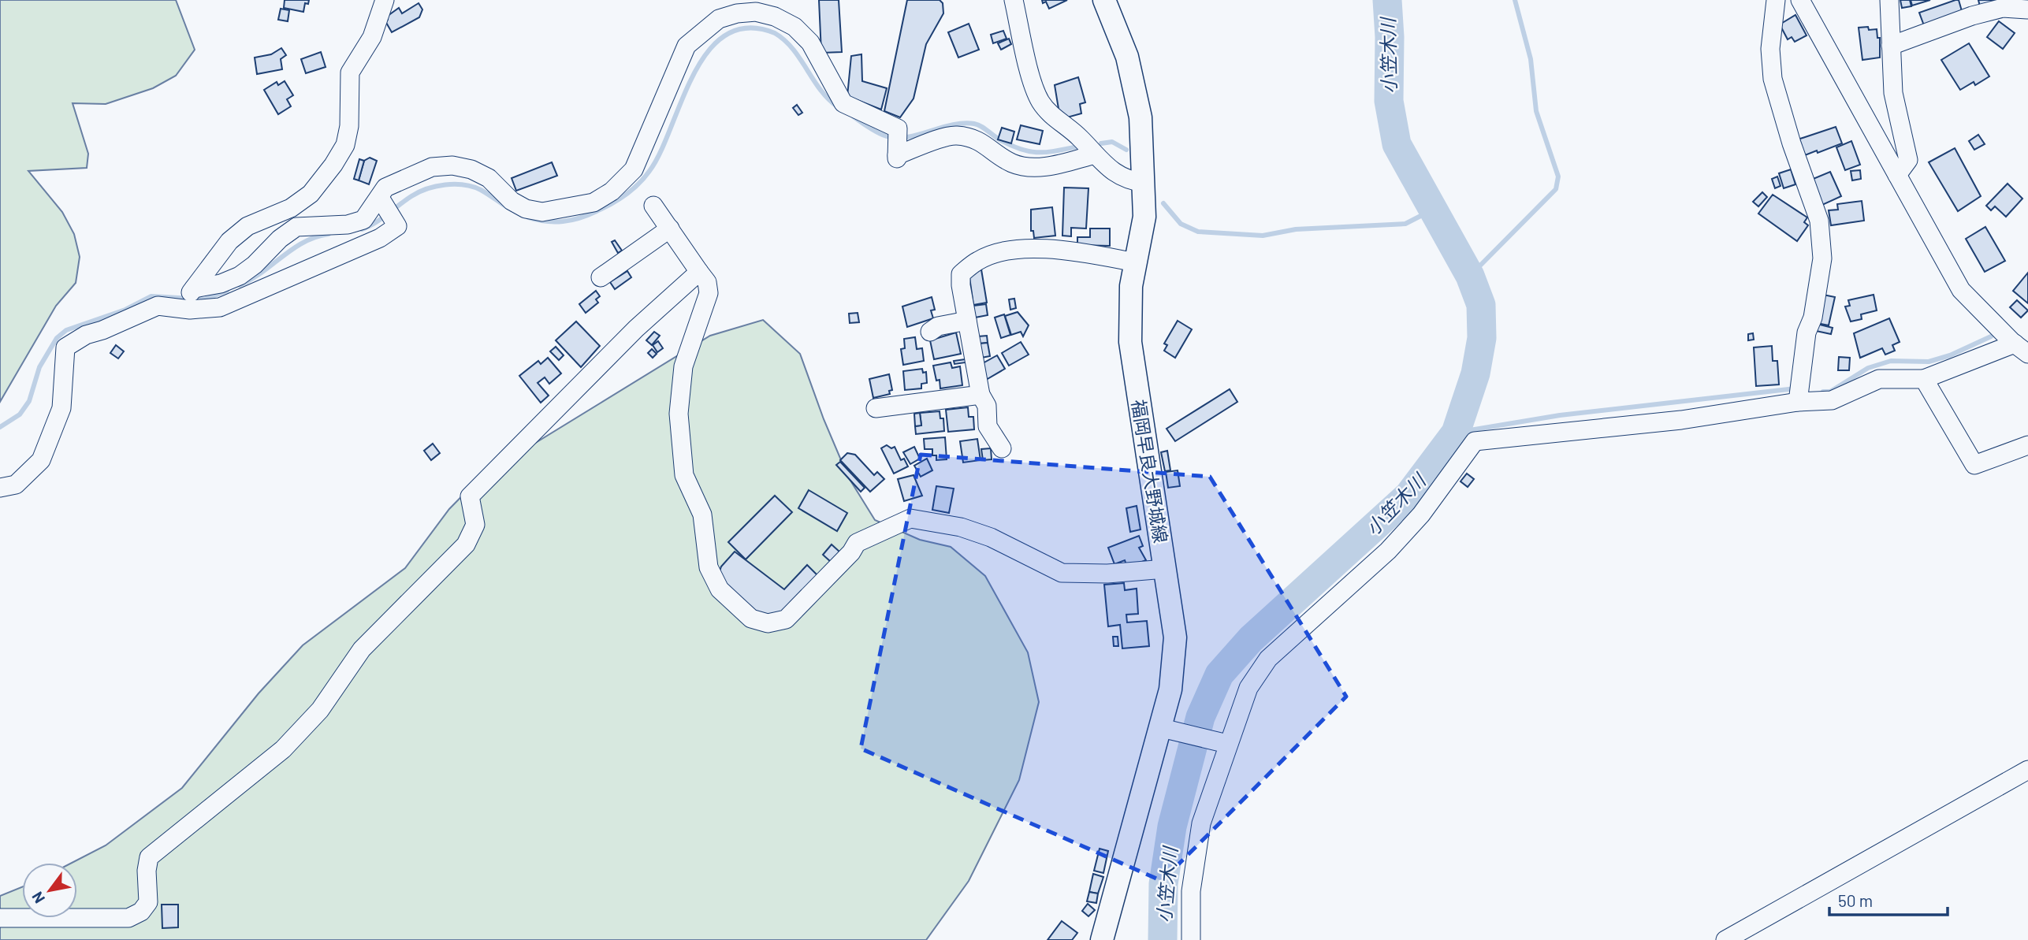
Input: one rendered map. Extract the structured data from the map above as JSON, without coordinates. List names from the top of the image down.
{
  "streets": {
    "main road": ["福岡早良大野城線"]
  },
  "water": ["小笠木川"],
  "scale_bar": "50 m",
  "north": "bottom left"
}
